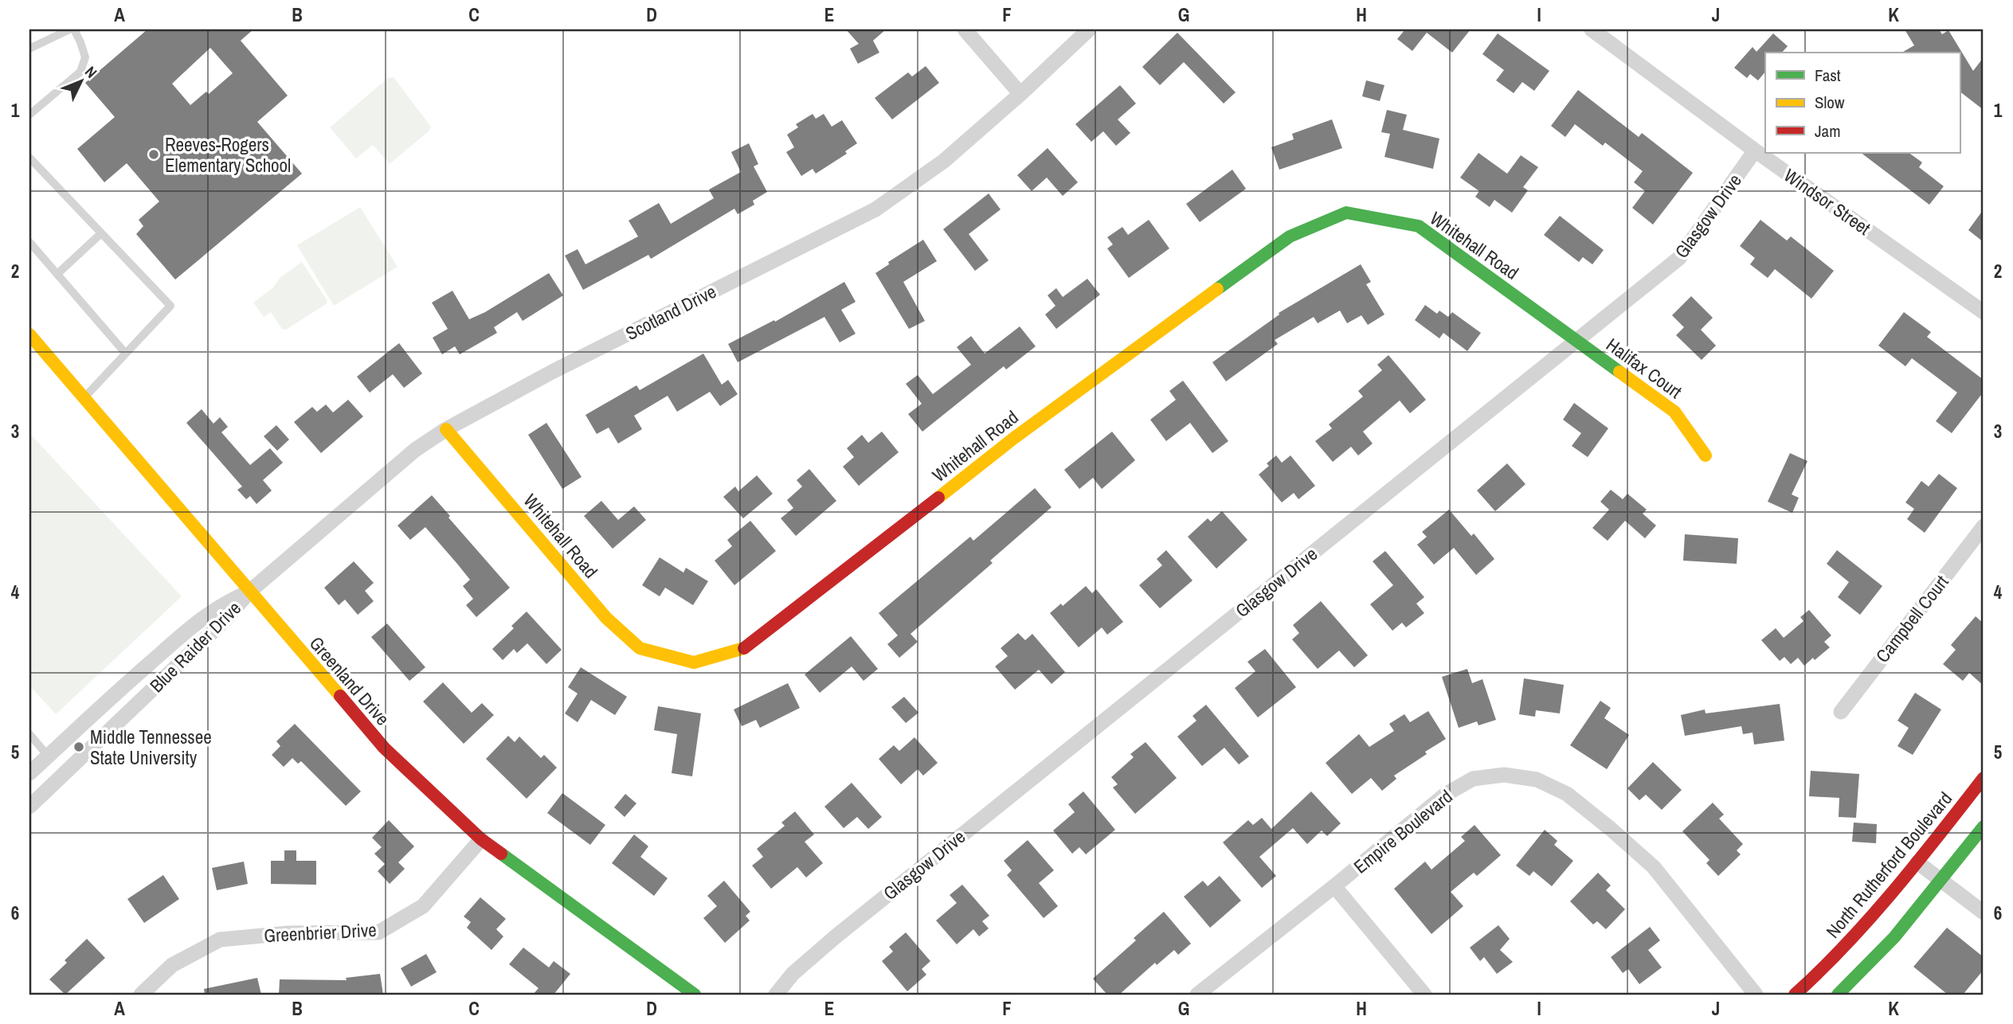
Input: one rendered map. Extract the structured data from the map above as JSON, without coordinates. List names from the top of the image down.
{
  "streets": {
    "street": [
      "Windsor Street",
      "Glasgow Drive",
      "Whitehall Road",
      "Scotland Drive",
      "Halifax Court",
      "Campbell Court",
      "Blue Raider Drive",
      "Greenland Drive",
      "Empire Boulevard",
      "North Rutherford Boulevard",
      "Greenbrier Drive"
    ]
  },
  "crossings": [
    ["Windsor Street", "Glasgow Drive"],
    ["Glasgow Drive", "Whitehall Road"],
    ["Glasgow Drive", "Halifax Court"],
    ["Whitehall Road", "Scotland Drive"],
    ["Whitehall Road", "Halifax Court"],
    ["Scotland Drive", "Blue Raider Drive"],
    ["Scotland Drive", "Greenland Drive"],
    ["Blue Raider Drive", "Greenland Drive"],
    ["Greenland Drive", "Greenbrier Drive"]
  ],
  "places": ["Reeves-Rogers Elementary School", "Middle Tennessee State University"],
  "legend": ["Fast", "Slow", "Jam"],
  "north": "top right",
  "grid": {
    "columns": [
      "A",
      "B",
      "C",
      "D",
      "E",
      "F",
      "G",
      "H",
      "I",
      "J",
      "K"
    ],
    "rows": [
      "1",
      "2",
      "3",
      "4",
      "5",
      "6"
    ]
  }
}
